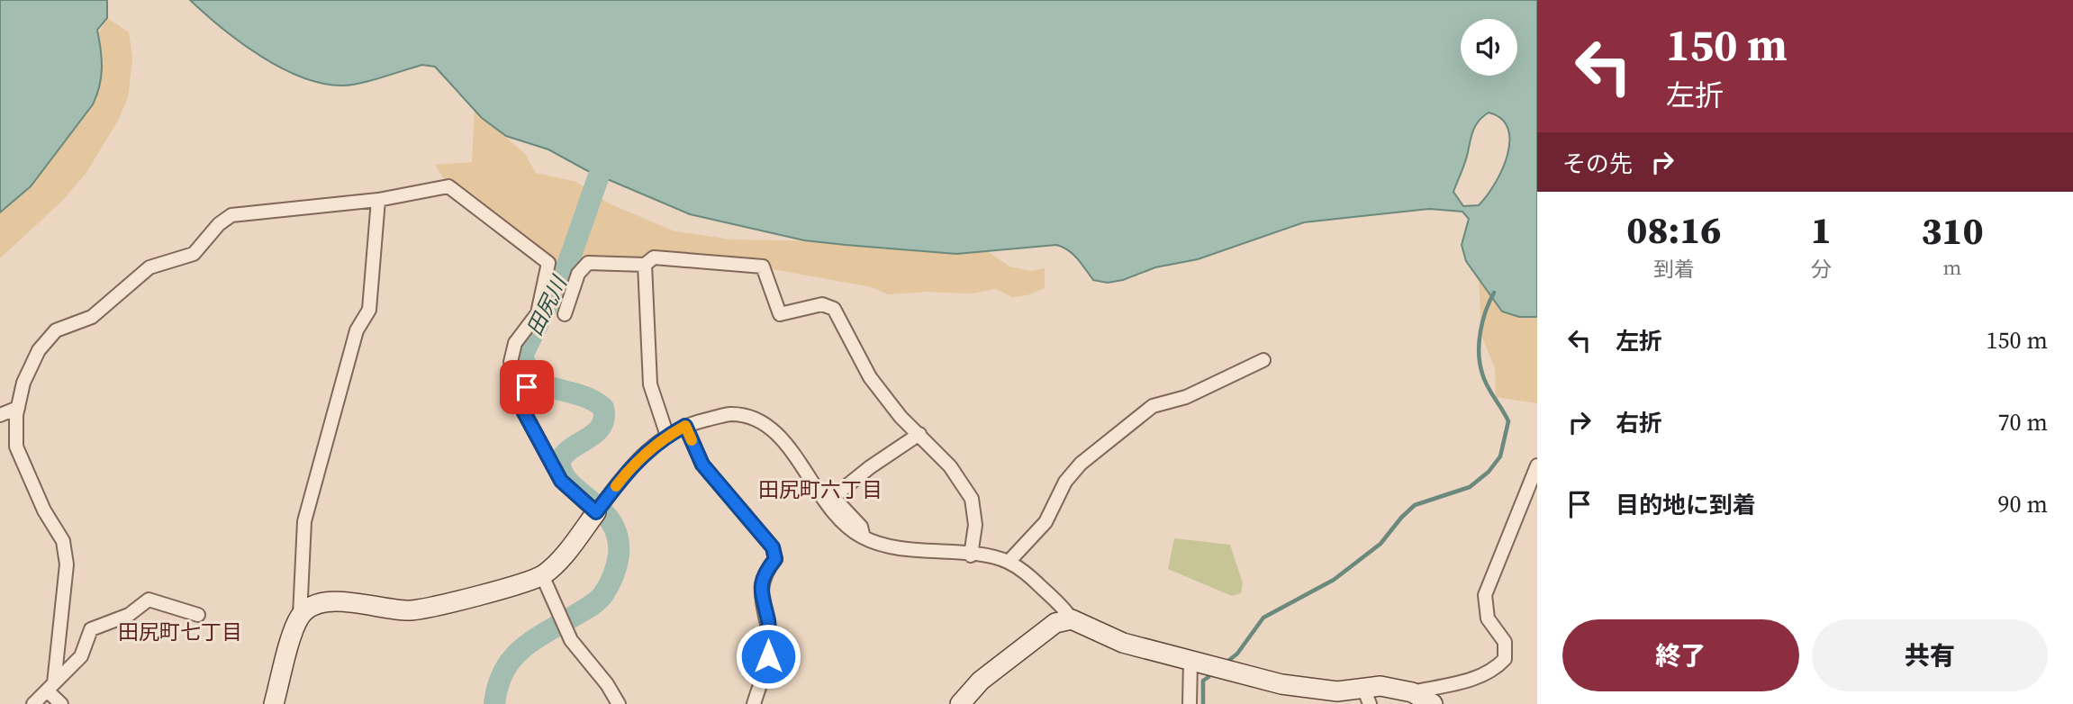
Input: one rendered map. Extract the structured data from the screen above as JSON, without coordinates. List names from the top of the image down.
{
  "districts": ["田尻町六丁目", "田尻町七丁目"],
  "water": ["田尻川"],
  "page": {
    "turn": ["150 m", "左折"],
    "then": "その先",
    "eta": [
      "08:16",
      "到着",
      "1",
      "分",
      "310",
      "m"
    ],
    "list": [
      {
        "name": "左折",
        "value": "150 m"
      },
      {
        "name": "右折",
        "value": "70 m"
      },
      {
        "name": "目的地に到着",
        "value": "90 m"
      }
    ],
    "buttons": ["終了", "共有"]
  }
}
